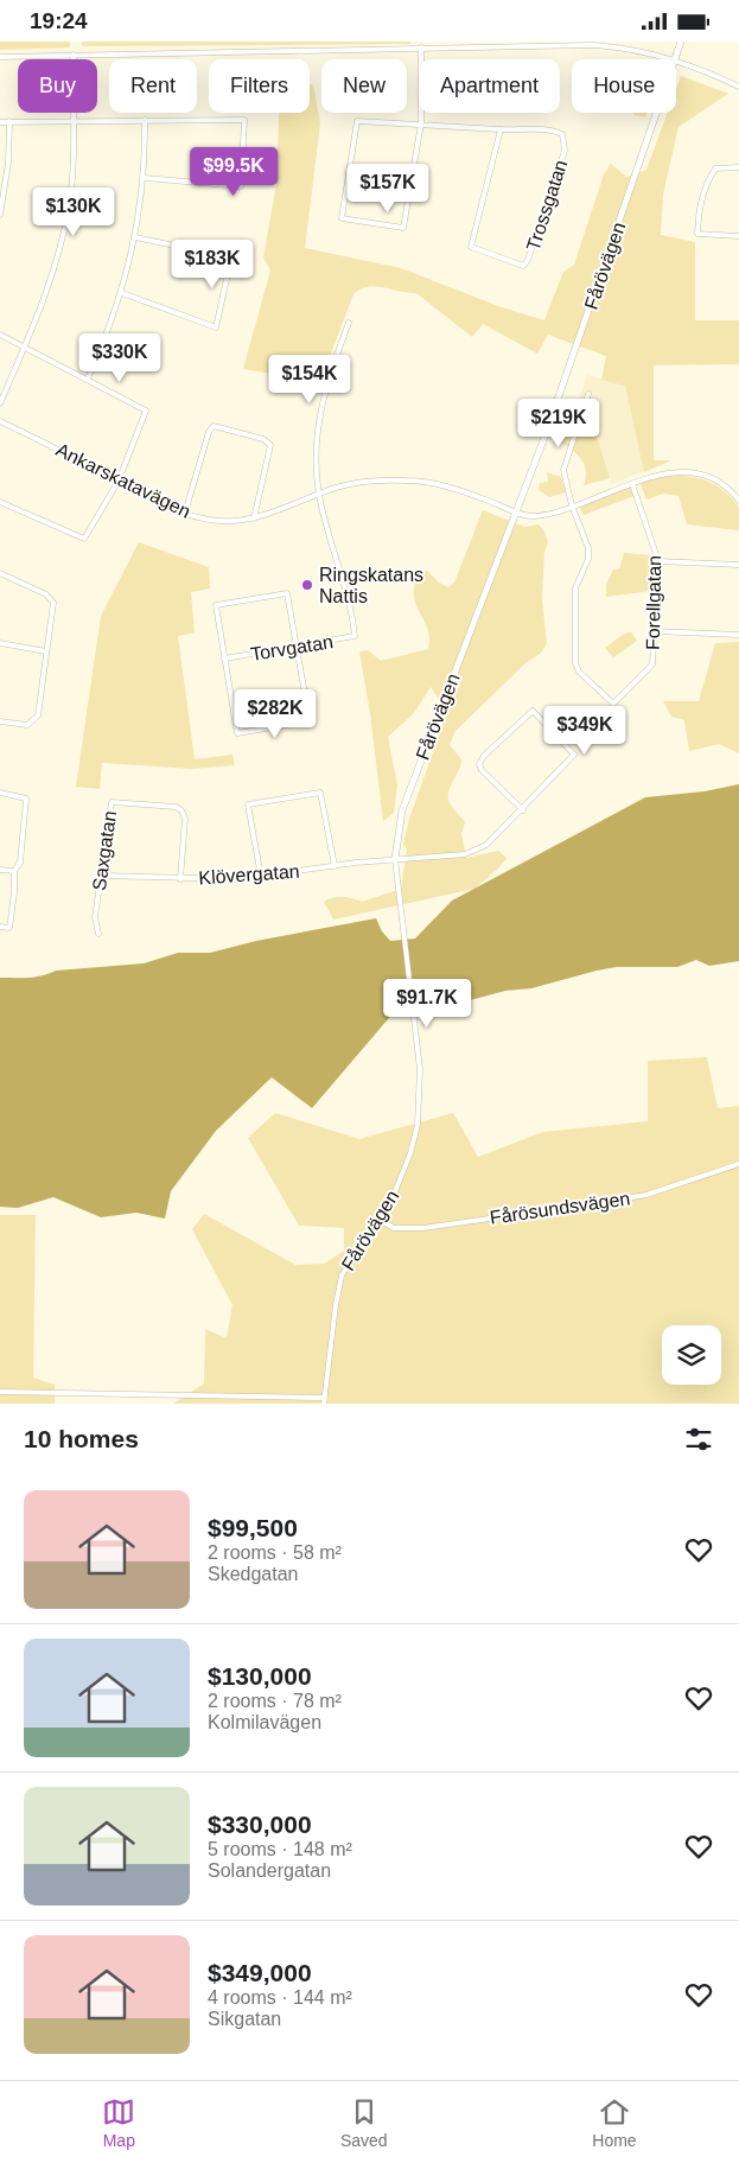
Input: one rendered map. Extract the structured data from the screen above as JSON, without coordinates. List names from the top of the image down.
{
  "streets": {
    "street": [
      "Trossgatan",
      "Fårövägen",
      "Ankarskatavägen",
      "Forellgatan",
      "Torvgatan",
      "Saxgatan",
      "Klövergatan",
      "Fårösundsvägen"
    ]
  },
  "crossings": [
    ["Fårövägen", "Ankarskatavägen"],
    ["Fårövägen", "Klövergatan"],
    ["Fårövägen", "Fårösundsvägen"],
    ["Ankarskatavägen", "Forellgatan"],
    ["Ankarskatavägen", "Torvgatan"],
    ["Saxgatan", "Klövergatan"]
  ],
  "places": ["Ringskatans Nattis"],
  "page": {
    "status": "19:24",
    "chip": [
      "Buy",
      "Rent",
      "Filters",
      "New",
      "Apartment",
      "House"
    ],
    "price": [
      "$99.5K",
      "$157K",
      "$130K",
      "$183K",
      "$330K",
      "$154K",
      "$219K",
      "$282K",
      "$349K",
      "$91.7K"
    ],
    "heading": "10 homes",
    "list": [
      {
        "name": "$99,500",
        "note": "2 rooms · 58 m² · Skedgatan"
      },
      {
        "name": "$130,000",
        "note": "2 rooms · 78 m² · Kolmilavägen"
      },
      {
        "name": "$330,000",
        "note": "5 rooms · 148 m² · Solandergatan"
      },
      {
        "name": "$349,000",
        "note": "4 rooms · 144 m² · Sikgatan"
      }
    ],
    "tabs": ["Map", "Saved", "Home"]
  }
}
